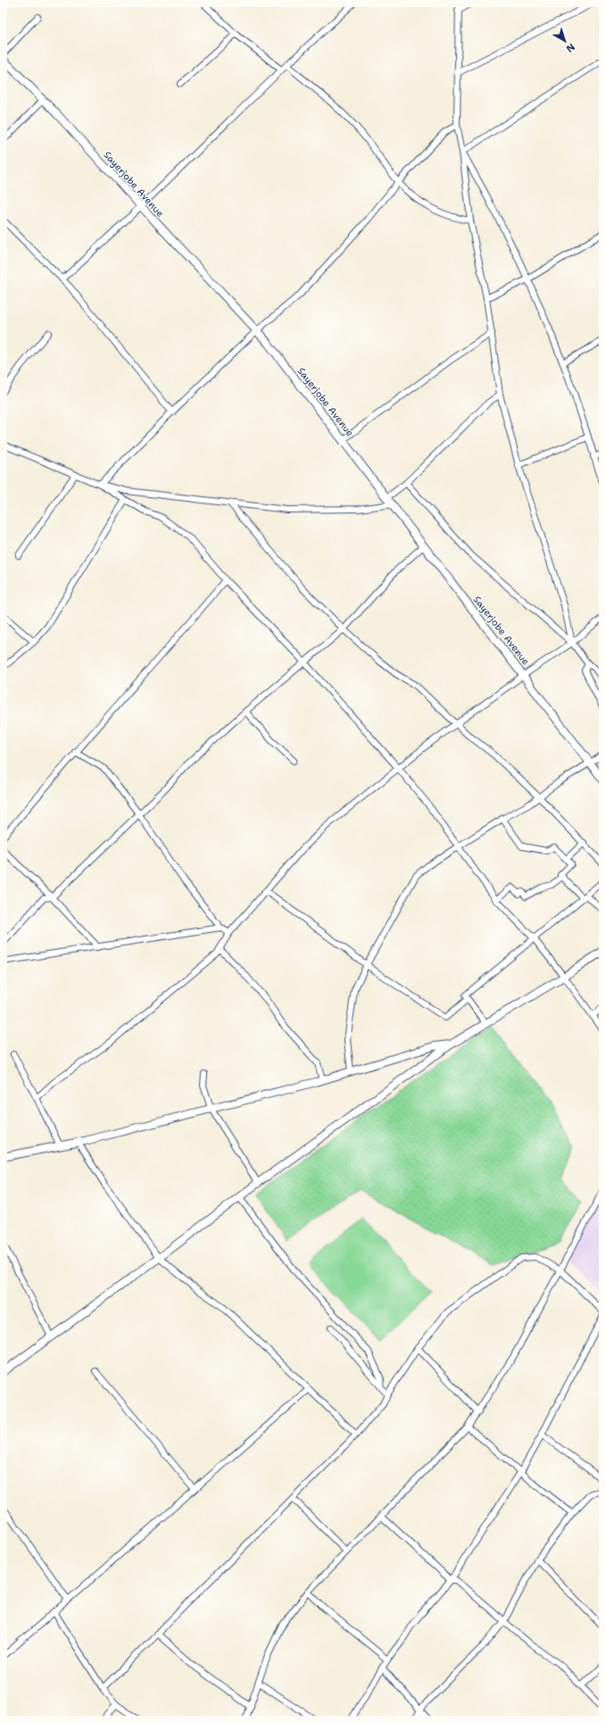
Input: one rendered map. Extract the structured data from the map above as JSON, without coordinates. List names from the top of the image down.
{
  "streets": {
    "street": ["Sayerjobe Avenue"]
  },
  "north": "bottom right"
}
